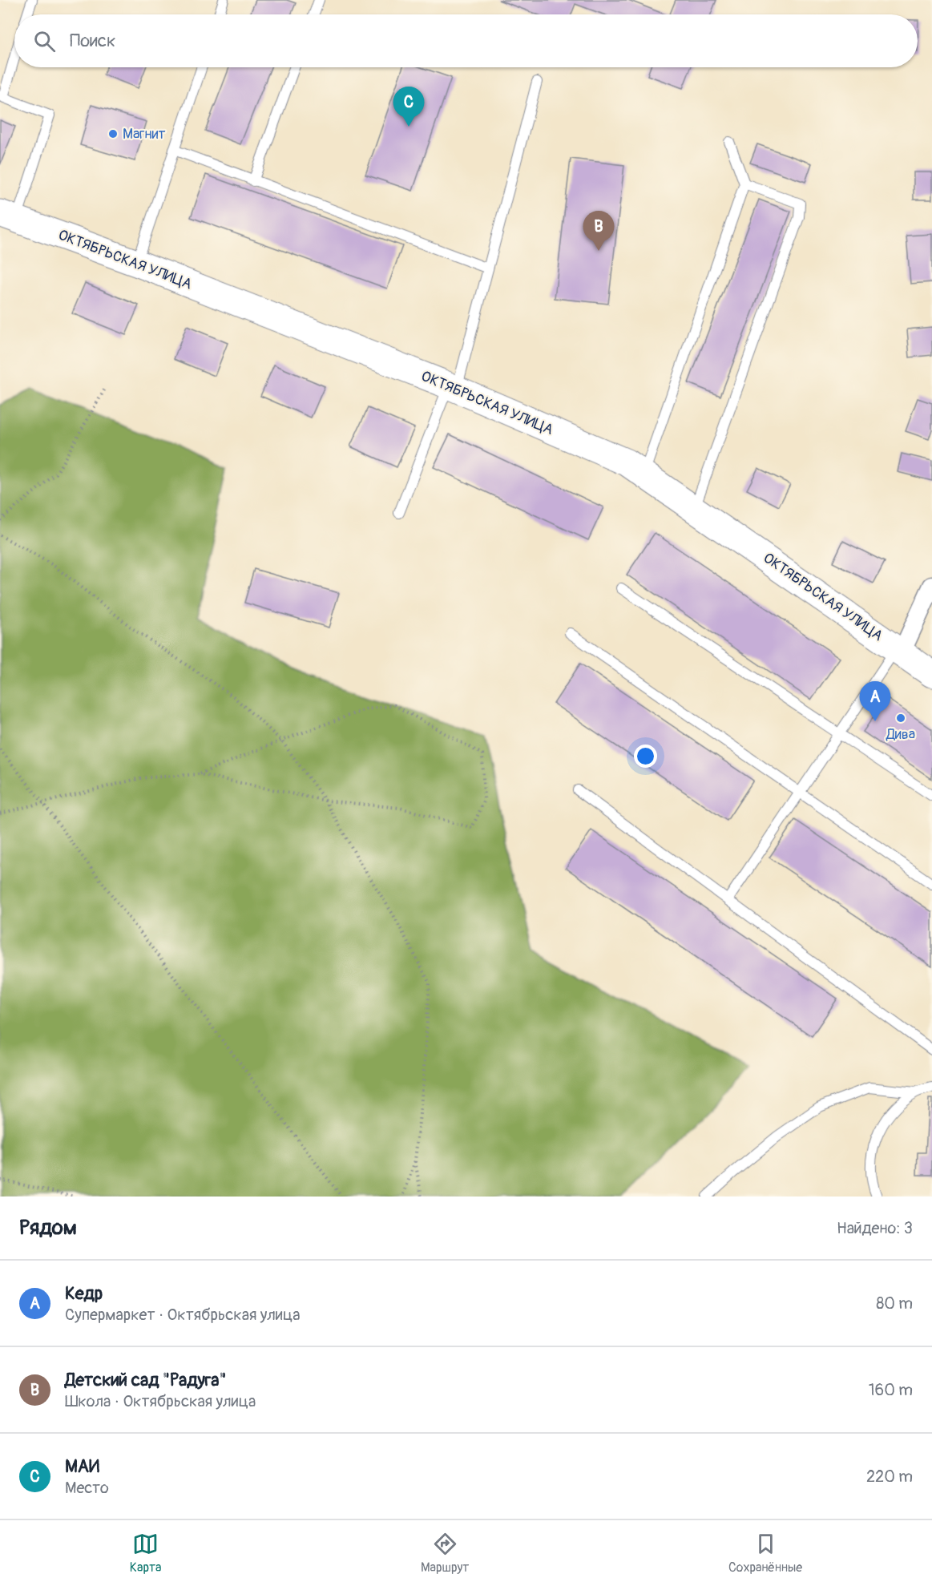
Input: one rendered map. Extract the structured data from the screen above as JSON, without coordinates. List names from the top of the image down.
{
  "streets": {
    "street": ["ОКТЯБРЬСКАЯ УЛИЦА"]
  },
  "places": ["Магнит", "Дива"],
  "page": {
    "search": "Поиск",
    "pins": ["C", "B", "A"],
    "heading": ["Рядом", "Найдено: 3"],
    "list": [
      {
        "mark": "A",
        "name": "Кедр",
        "note": "Супермаркет · Октябрьская улица",
        "value": "80 m"
      },
      {
        "mark": "B",
        "name": "Детский сад \"Радуга\"",
        "note": "Школа · Октябрьская улица",
        "value": "160 m"
      },
      {
        "mark": "C",
        "name": "МАИ",
        "note": "Место",
        "value": "220 m"
      }
    ],
    "nav": ["Карта", "Маршрут", "Сохранённые"]
  }
}
